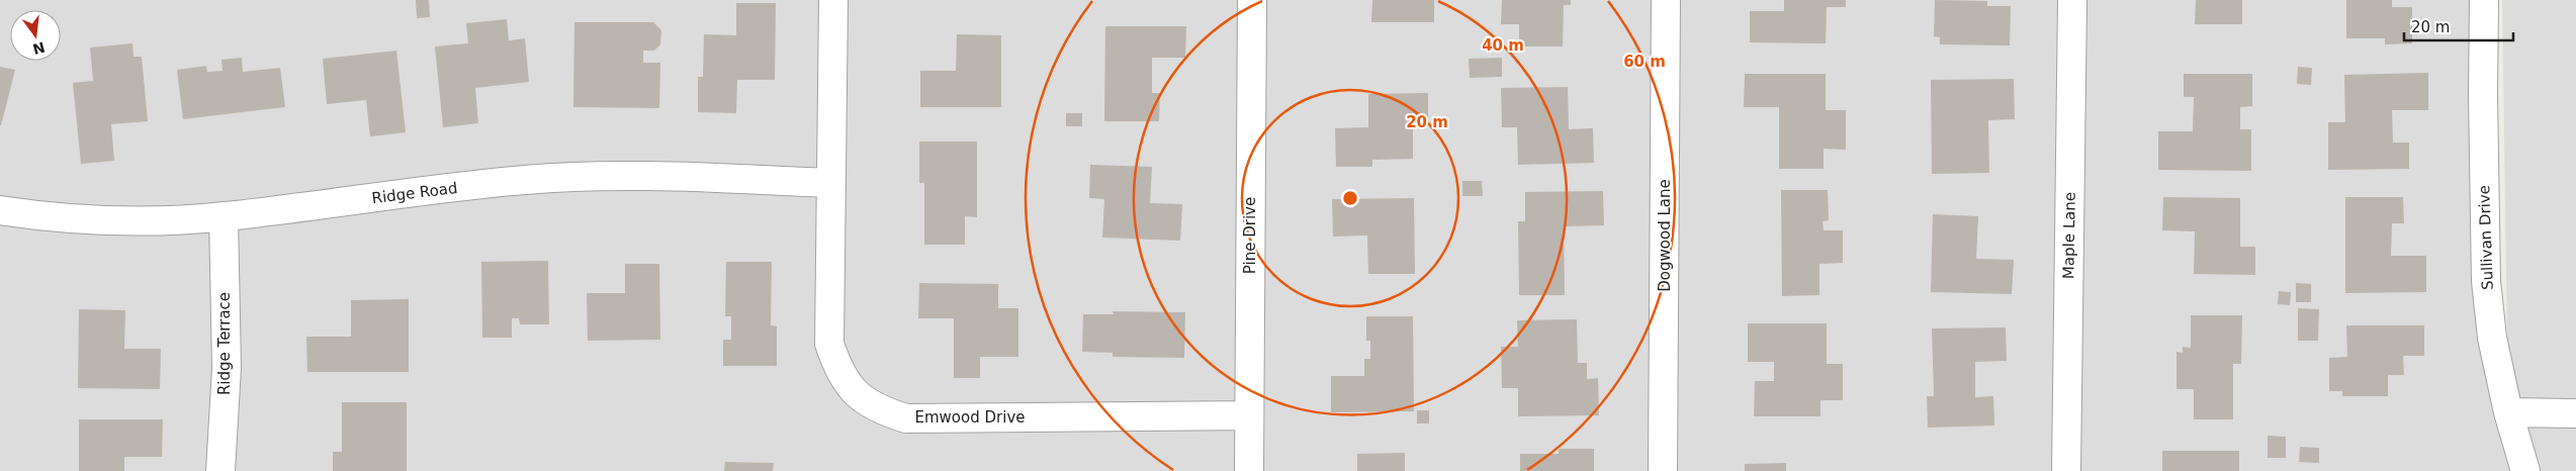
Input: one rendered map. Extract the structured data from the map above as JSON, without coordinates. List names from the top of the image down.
{
  "streets": {
    "street": [
      "Ridge Road",
      "Pine Drive",
      "Dogwood Lane",
      "Maple Lane",
      "Sullivan Drive",
      "Ridge Terrace",
      "Emwood Drive"
    ]
  },
  "crossings": [
    ["Ridge Road", "Ridge Terrace"],
    ["Ridge Road", "Emwood Drive"],
    ["Pine Drive", "Emwood Drive"]
  ],
  "scale_bar": "20 m",
  "north": "bottom",
  "rings": ["40 m", "60 m", "20 m"]
}
